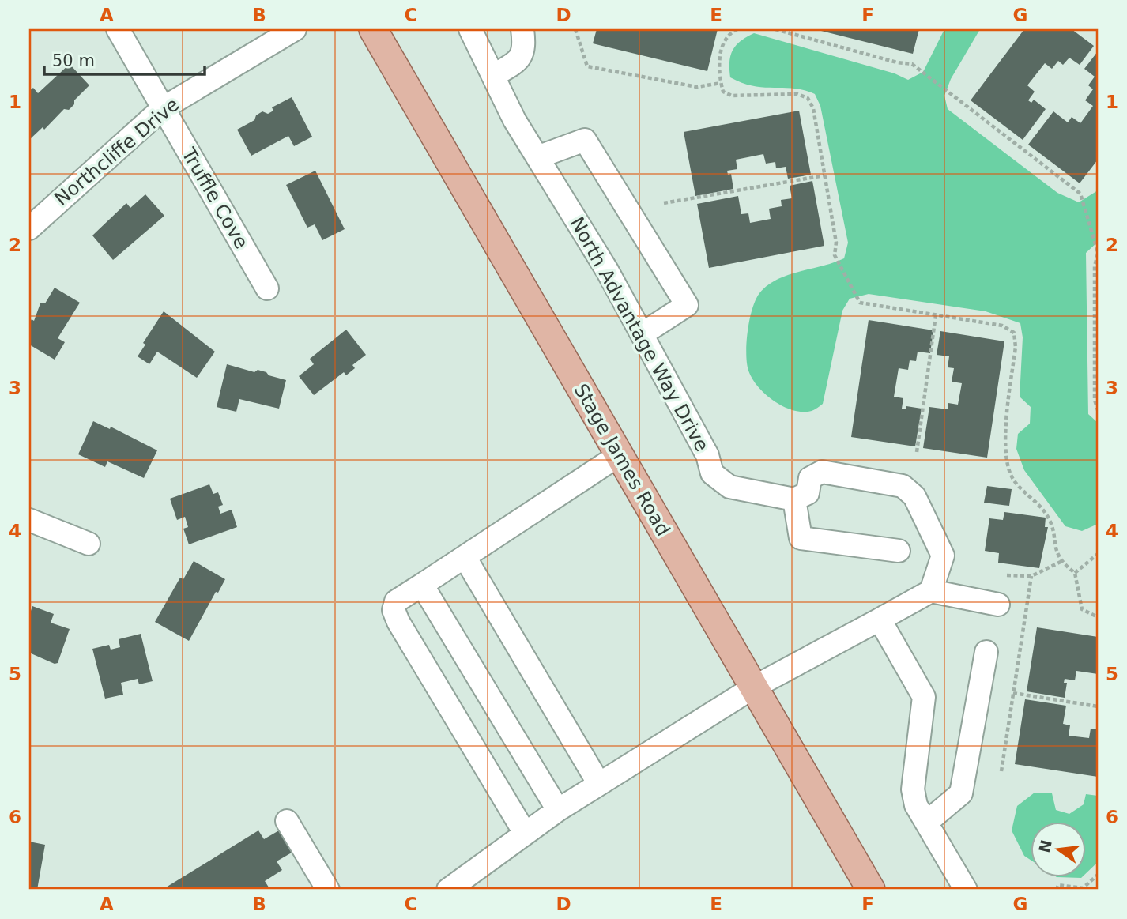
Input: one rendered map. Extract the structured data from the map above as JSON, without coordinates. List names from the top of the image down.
{
  "streets": {
    "main road": ["Stage James Road"],
    "street": ["Northcliffe Drive", "Truffle Cove", "North Advantage Way Drive"]
  },
  "crossings": [
    ["Northcliffe Drive", "Truffle Cove"]
  ],
  "scale_bar": "50 m",
  "north": "left",
  "grid": {
    "columns": [
      "A",
      "B",
      "C",
      "D",
      "E",
      "F",
      "G"
    ],
    "rows": [
      "1",
      "2",
      "3",
      "4",
      "5",
      "6"
    ]
  }
}
